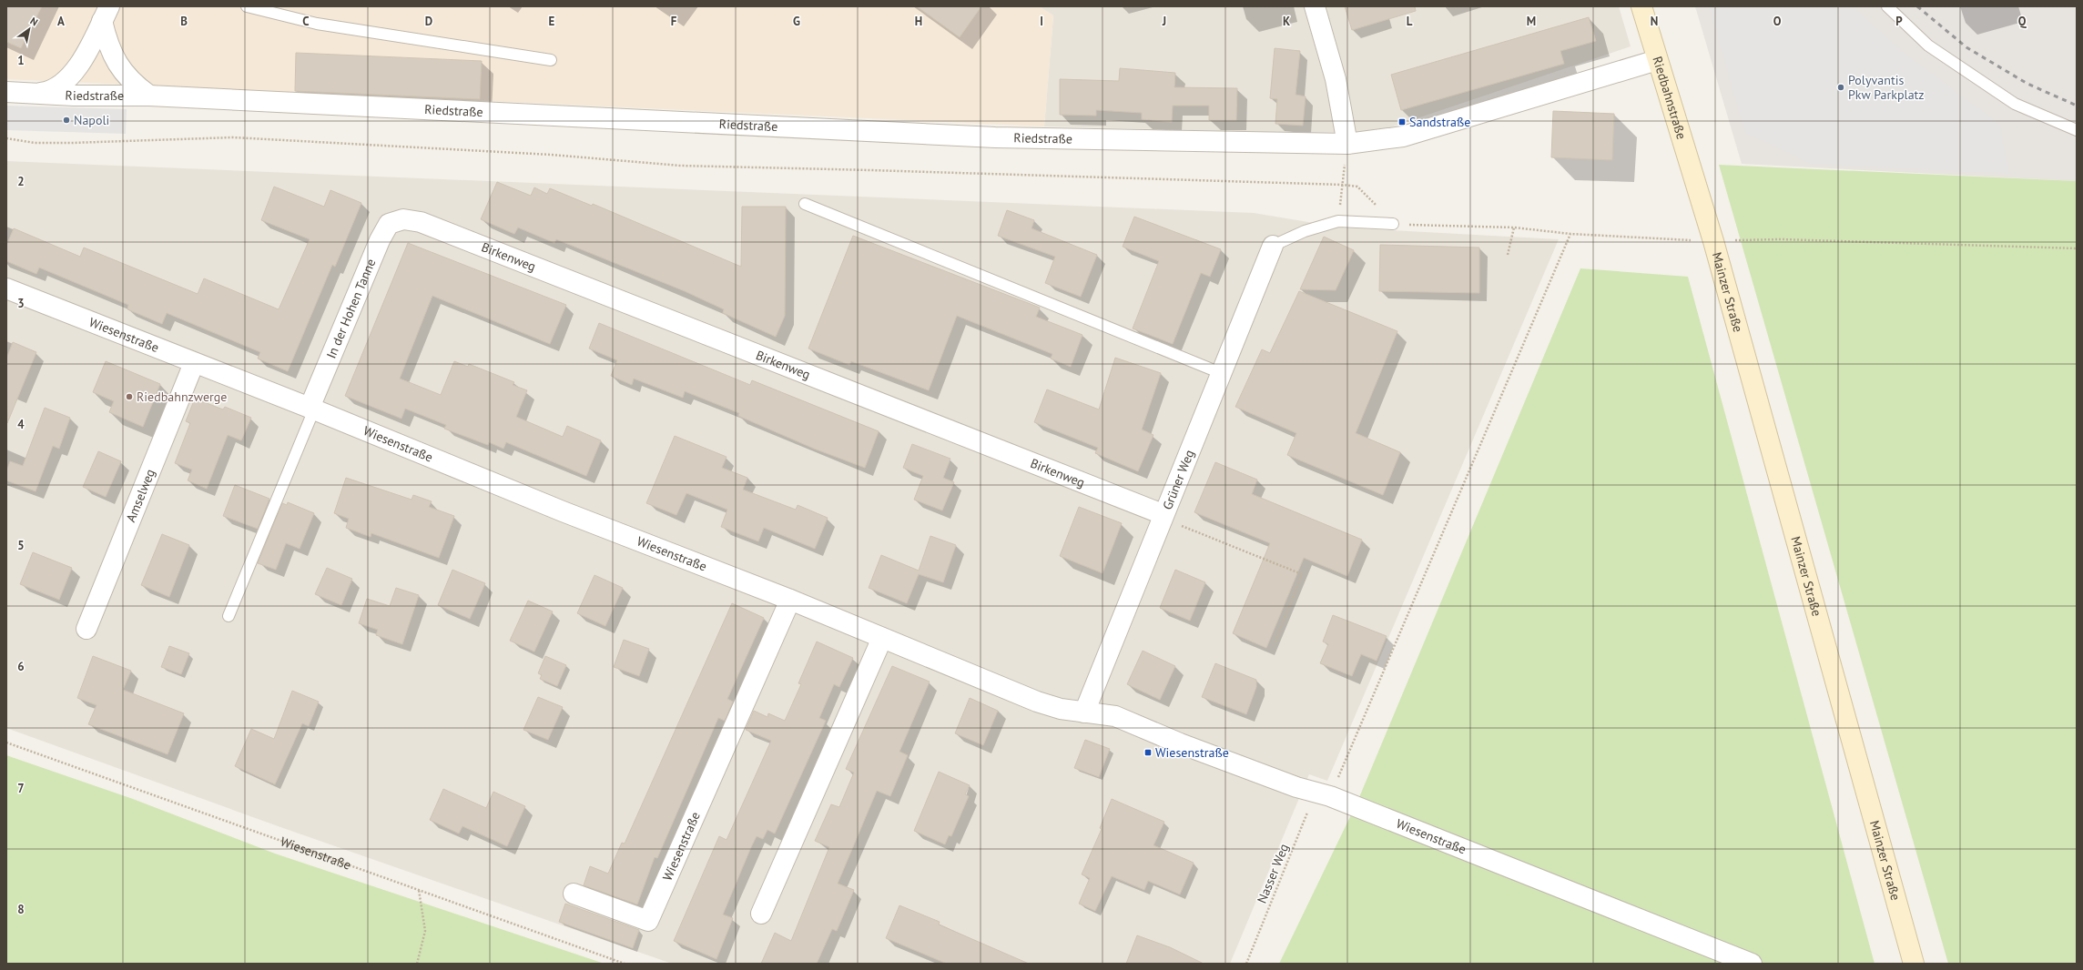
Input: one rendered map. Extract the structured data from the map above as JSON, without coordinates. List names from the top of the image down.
{
  "streets": {
    "main road": ["Riedbahnstraße", "Mainzer Straße"],
    "street": [
      "Riedstraße",
      "Birkenweg",
      "In der Hohen Tanne",
      "Wiesenstraße",
      "Grüner Weg",
      "Amselweg"
    ],
    "path": ["Nasser Weg"]
  },
  "crossings": [
    ["Riedbahnstraße", "Mainzer Straße"],
    ["Birkenweg", "In der Hohen Tanne"],
    ["Birkenweg", "Grüner Weg"],
    ["In der Hohen Tanne", "Wiesenstraße"],
    ["Wiesenstraße", "Grüner Weg"],
    ["Wiesenstraße", "Amselweg"]
  ],
  "places": {
    "other": ["Polyvantis Pkw Parkplatz", "Napoli", "Riedbahnzwerge"],
    "transit": ["Sandstraße", "Wiesenstraße"]
  },
  "north": "top right",
  "grid": {
    "columns": [
      "A",
      "B",
      "C",
      "D",
      "E",
      "F",
      "G",
      "H",
      "I",
      "J",
      "K",
      "L",
      "M",
      "N",
      "O",
      "P",
      "Q"
    ],
    "rows": [
      "1",
      "2",
      "3",
      "4",
      "5",
      "6",
      "7",
      "8"
    ]
  }
}
